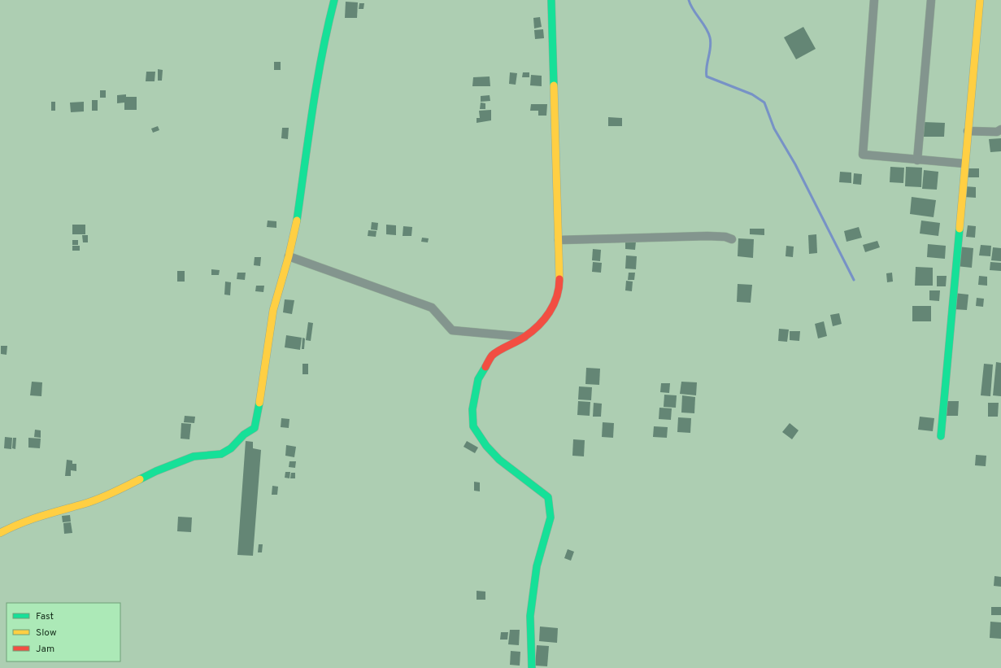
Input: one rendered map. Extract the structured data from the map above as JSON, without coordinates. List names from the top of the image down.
{
  "legend": ["Fast", "Slow", "Jam"]
}
